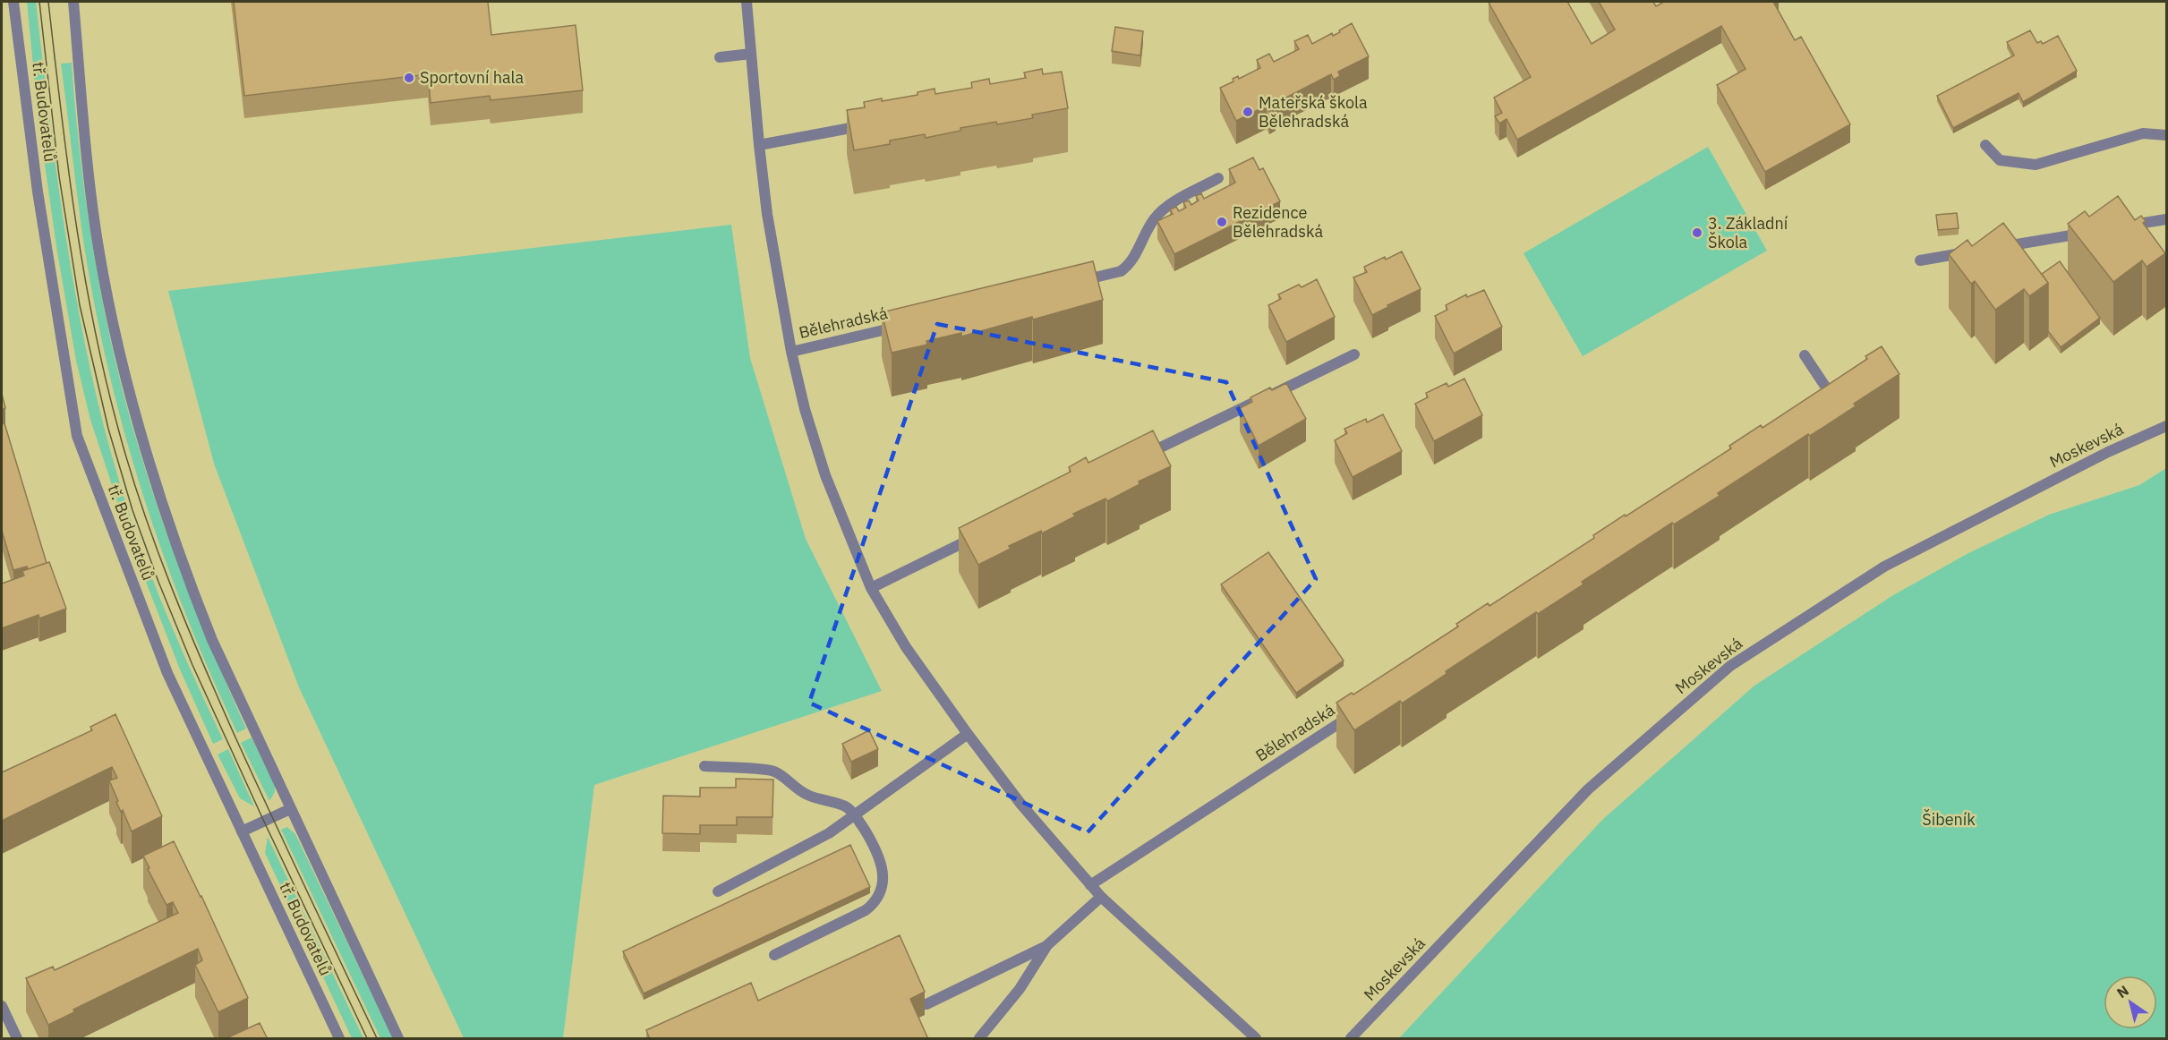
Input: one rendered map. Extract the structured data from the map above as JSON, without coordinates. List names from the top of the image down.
{
  "streets": {
    "street": ["tř. Budovatelů", "Bělehradská", "Moskevská"]
  },
  "parks": ["Šibeník"],
  "places": [
    "Sportovní hala",
    "Mateřská škola Bělehradská",
    "Rezidence Bělehradská",
    "3. Základní Škola"
  ],
  "north": "top left"
}
